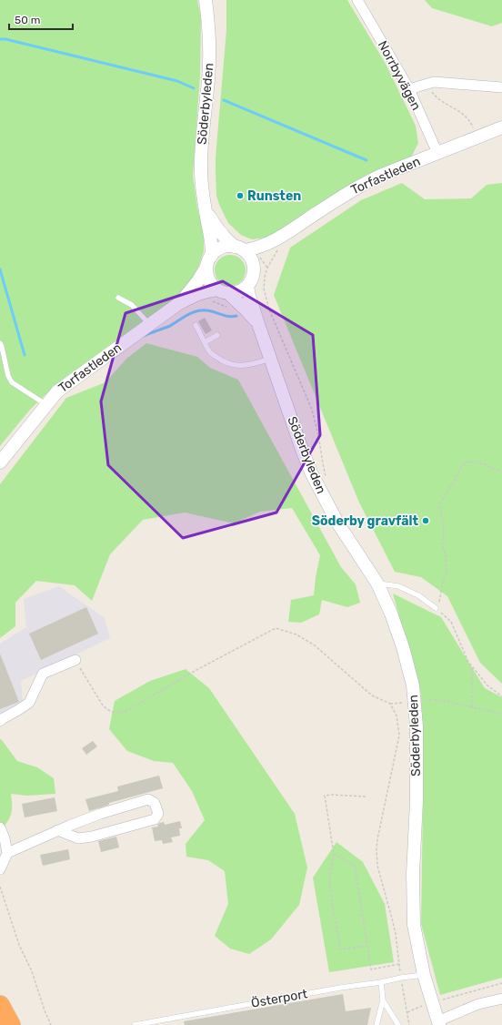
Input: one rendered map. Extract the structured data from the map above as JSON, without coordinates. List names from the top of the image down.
{
  "streets": {
    "street": ["Norrbyvägen", "Söderbyleden", "Torfastleden"],
    "lane": ["Österport"]
  },
  "crossings": [
    ["Norrbyvägen", "Torfastleden"],
    ["Söderbyleden", "Torfastleden"],
    ["Söderbyleden", "Österport"]
  ],
  "places": ["Runsten", "Söderby gravfält"],
  "scale_bar": "50 m"
}
